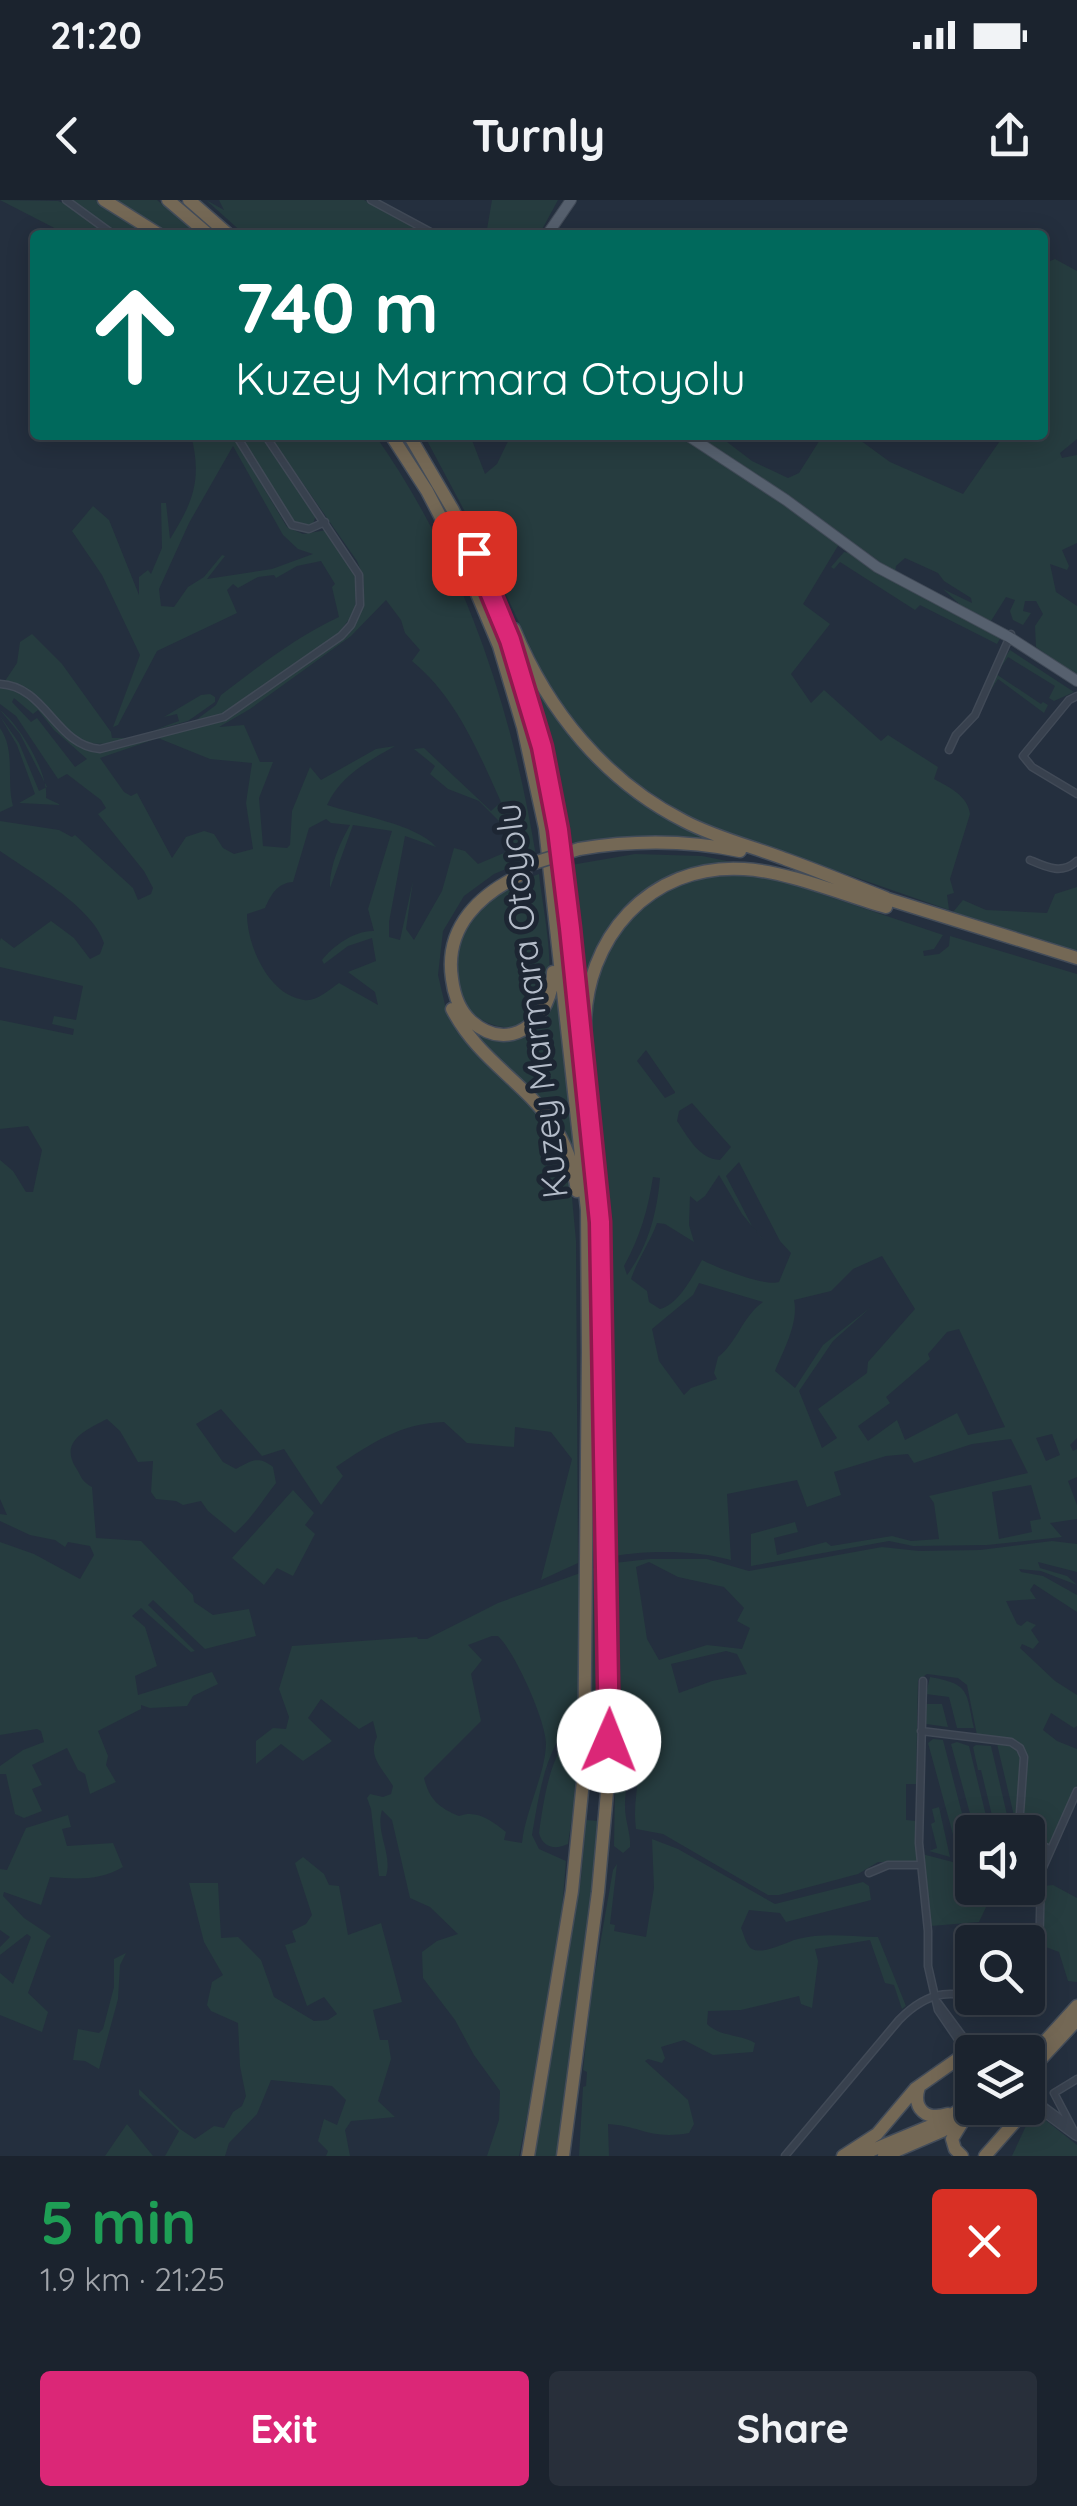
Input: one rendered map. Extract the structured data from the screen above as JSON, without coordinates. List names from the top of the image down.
{
  "streets": {
    "highway": ["Kuzey Marmara Otoyolu"]
  },
  "page": {
    "status": "21:20",
    "header": "Turnly",
    "turn": ["740 m", "Kuzey Marmara Otoyolu"],
    "heading": ["5 min", "1.9 km · 21:25"],
    "buttons": ["Exit", "Share"]
  }
}
